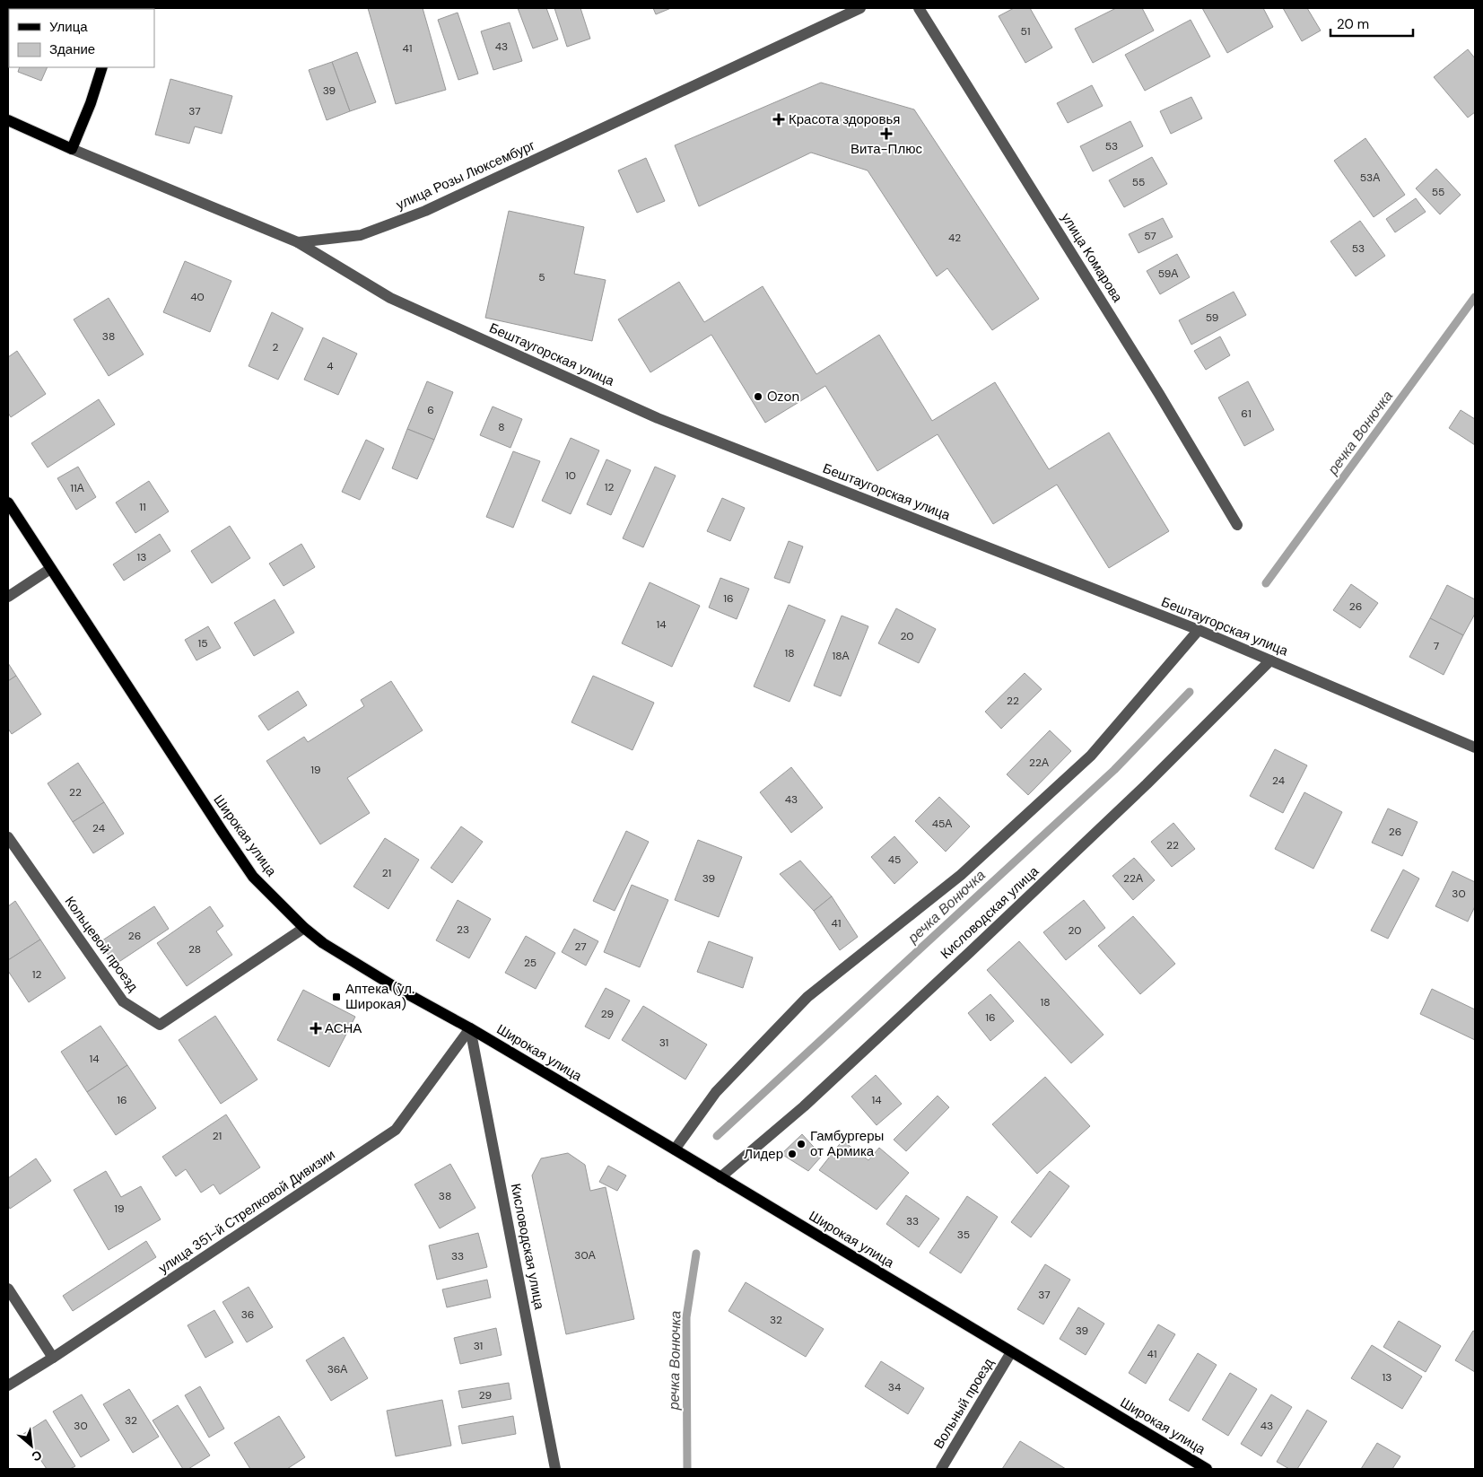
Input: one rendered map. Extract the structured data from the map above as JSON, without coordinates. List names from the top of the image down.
{
  "streets": {
    "main road": ["Широкая улица"],
    "street": [
      "улица Розы Люксембург",
      "улица Комарова",
      "Бештаугорская улица",
      "Кисловодская улица",
      "Кольцевой проезд",
      "улица 351-й Стрелковой Дивизии",
      "Вольный проезд"
    ]
  },
  "crossings": [
    ["улица Розы Люксембург", "Бештаугорская улица"],
    ["Бештаугорская улица", "Кисловодская улица"],
    ["Широкая улица", "Кисловодская улица"],
    ["Широкая улица", "Кольцевой проезд"],
    ["Широкая улица", "улица 351-й Стрелковой Дивизии"],
    ["Широкая улица", "Вольный проезд"],
    ["Кисловодская улица", "улица 351-й Стрелковой Дивизии"]
  ],
  "water": ["речка Вонючка"],
  "places": {
    "health": ["Красота здоровья", "Вита-Плюс", "АСНА"],
    "other": ["Ozon", "Гамбургеры от Армика", "Лидер"],
    "transit": ["Аптека (ул. Широкая)"]
  },
  "house_numbers": [
    "51",
    "43",
    "41",
    "39",
    "37",
    "53",
    "53А",
    "55",
    "55",
    "57",
    "42",
    "53",
    "59А",
    "5",
    "40",
    "59",
    "38",
    "2",
    "4",
    "6",
    "61",
    "8",
    "10",
    "12",
    "11А",
    "11",
    "13",
    "16",
    "26",
    "14",
    "20",
    "15",
    "7",
    "18",
    "18А",
    "22",
    "22А",
    "19",
    "24",
    "22",
    "43",
    "45А",
    "24",
    "26",
    "22",
    "45",
    "21",
    "39",
    "22А",
    "30",
    "41",
    "23",
    "20",
    "26",
    "27",
    "28",
    "25",
    "12",
    "18",
    "29",
    "16",
    "31",
    "14",
    "16",
    "14",
    "21",
    "38",
    "19",
    "33",
    "35",
    "30А",
    "33",
    "37",
    "36",
    "32",
    "39",
    "31",
    "41",
    "36А",
    "13",
    "34",
    "29",
    "32",
    "30",
    "43"
  ],
  "legend": ["Улица", "Здание"],
  "scale_bar": "20 m",
  "north": "bottom right"
}
